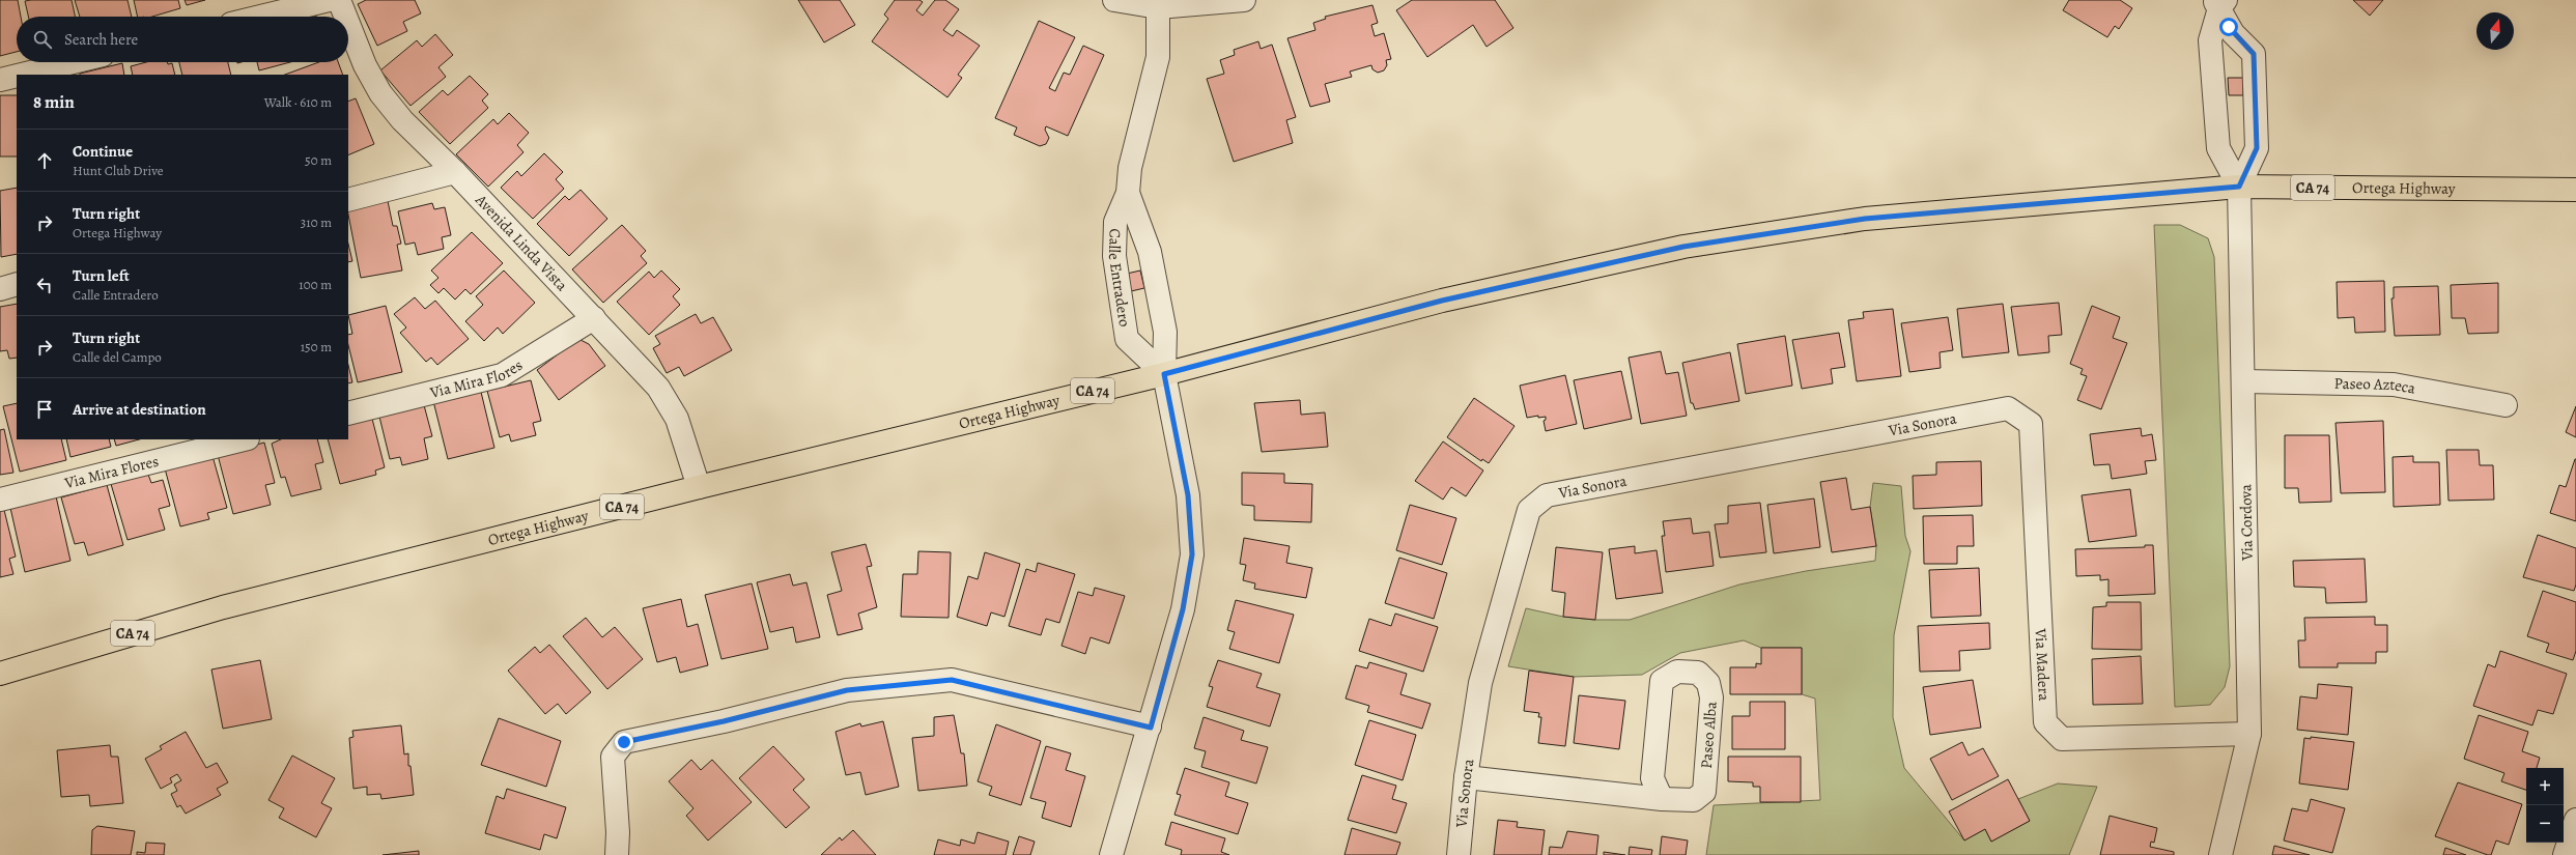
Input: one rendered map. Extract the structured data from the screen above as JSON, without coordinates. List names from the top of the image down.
{
  "streets": {
    "main road": ["CA 74", "Ortega Highway"],
    "street": [
      "Avenida Linda Vista",
      "Calle Entradero",
      "Via Mira Flores",
      "Paseo Azteca",
      "Via Sonora",
      "Via Cordova",
      "Via Madera",
      "Paseo Alba"
    ]
  },
  "crossings": [
    ["Ortega Highway", "Avenida Linda Vista"],
    ["Ortega Highway", "Calle Entradero"],
    ["Ortega Highway", "Via Cordova"],
    ["Avenida Linda Vista", "Via Mira Flores"],
    ["Paseo Azteca", "Via Cordova"],
    ["Via Sonora", "Via Madera"],
    ["Via Sonora", "Paseo Alba"],
    ["Via Cordova", "Via Madera"]
  ],
  "north": "top",
  "page": {
    "search": "Search here",
    "heading": ["8 min", "Walk · 610 m"],
    "list": [
      ["Continue", "Hunt Club Drive", "50 m"],
      ["Turn right", "Ortega Highway", "310 m"],
      ["Turn left", "Calle Entradero", "100 m"],
      ["Turn right", "Calle del Campo", "150 m"],
      "Arrive at destination"
    ],
    "map_buttons": ["+", "−"]
  }
}
